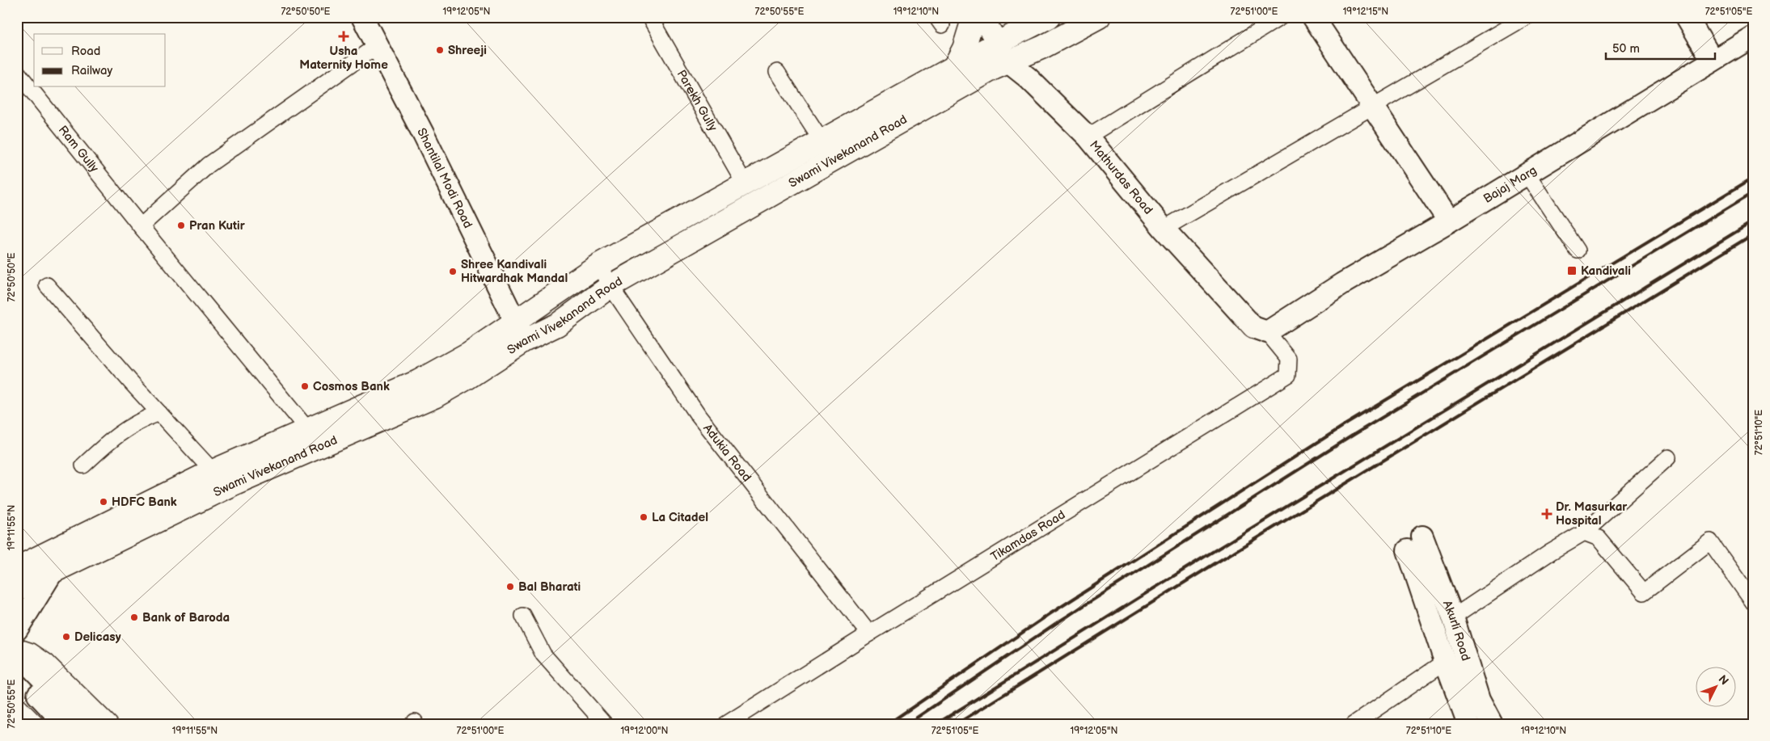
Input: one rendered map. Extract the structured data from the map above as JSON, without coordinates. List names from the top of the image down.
{
  "streets": {
    "main road": ["Swami Vivekanand Road"],
    "street": [
      "Parekh Gully",
      "Ram Gully",
      "Mathurdas Road",
      "Shantilal Modi Road",
      "Bajaj Marg",
      "Adukia Road",
      "Tikamdas Road",
      "Akurli Road"
    ]
  },
  "crossings": [
    ["Parekh Gully", "Swami Vivekanand Road"],
    ["Ram Gully", "Swami Vivekanand Road"],
    ["Swami Vivekanand Road", "Mathurdas Road"],
    ["Swami Vivekanand Road", "Shantilal Modi Road"],
    ["Swami Vivekanand Road", "Adukia Road"],
    ["Mathurdas Road", "Bajaj Marg"],
    ["Mathurdas Road", "Tikamdas Road"],
    ["Bajaj Marg", "Tikamdas Road"],
    ["Adukia Road", "Tikamdas Road"]
  ],
  "places": {
    "health": ["Usha Maternity Home", "Dr. Masurkar Hospital"],
    "other": [
      "Shreeji",
      "Pran Kutir",
      "Shree Kandivali Hitwardhak Mandal",
      "Cosmos Bank",
      "HDFC Bank",
      "La Citadel",
      "Bal Bharati",
      "Bank of Baroda",
      "Delicasy"
    ],
    "transit": ["Kandivali"]
  },
  "legend": ["Road", "Railway"],
  "scale_bar": "50 m",
  "north": "top right",
  "coordinates": [
    "72°50'50\"E",
    "19°12'05\"N",
    "72°50'55\"E",
    "19°12'10\"N",
    "72°51'00\"E",
    "19°12'15\"N",
    "72°51'05\"E",
    "72°51'10\"E",
    "19°11'55\"N",
    "19°12'00\"N"
  ]
}
